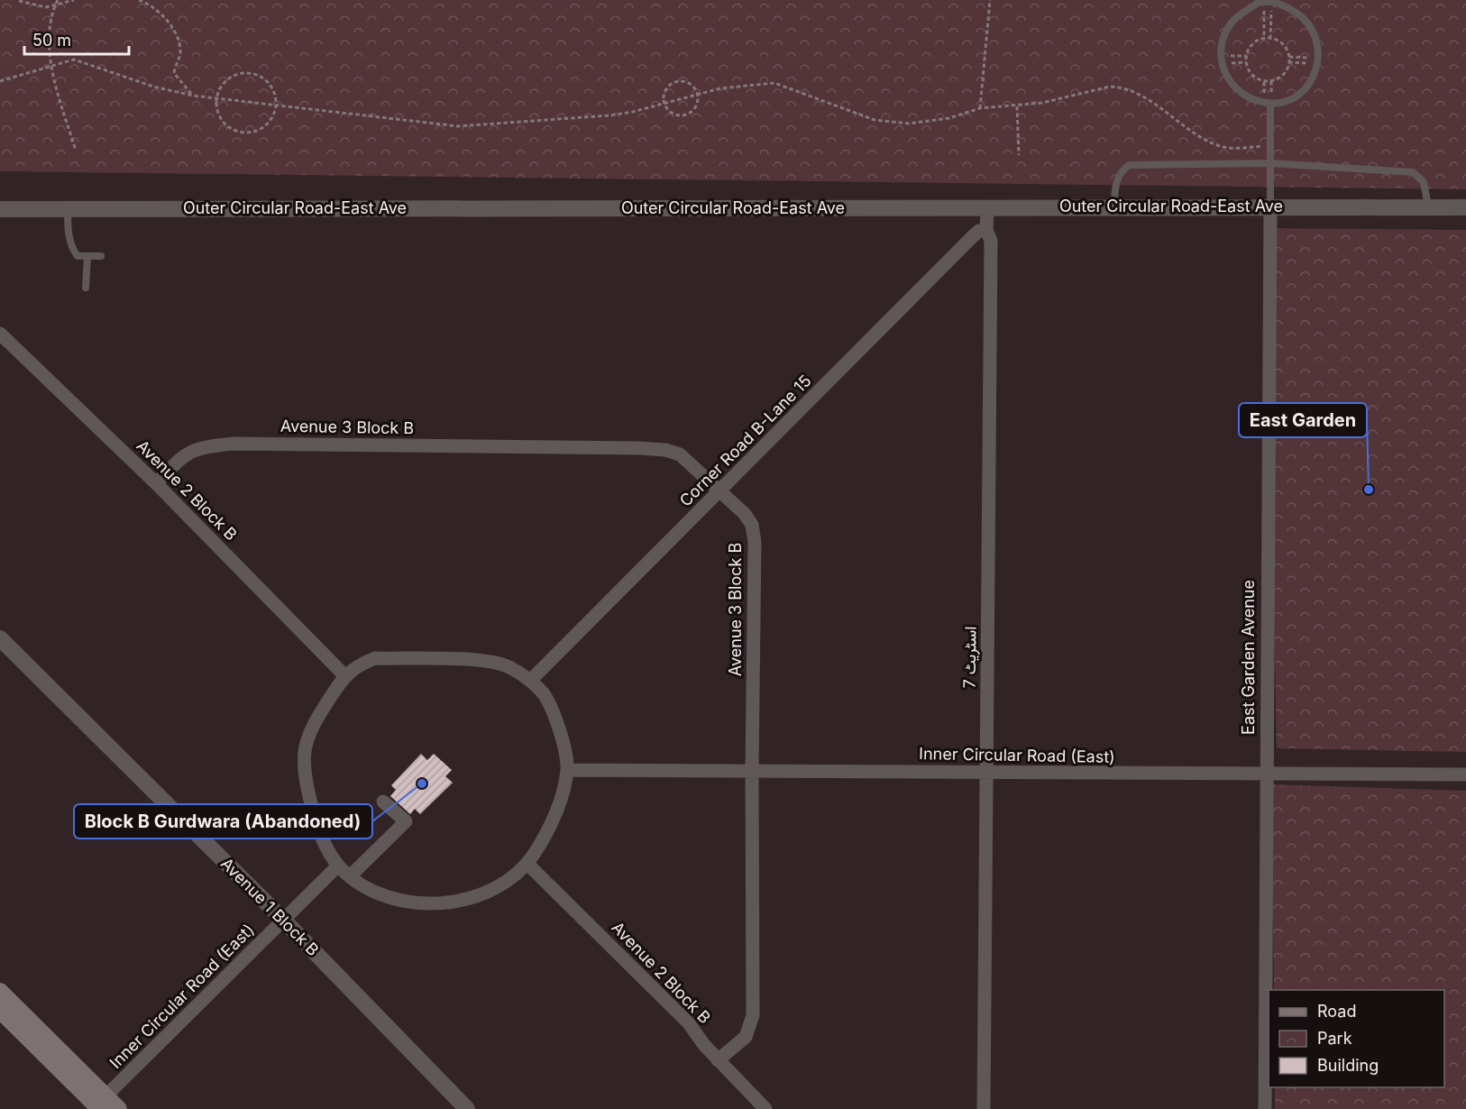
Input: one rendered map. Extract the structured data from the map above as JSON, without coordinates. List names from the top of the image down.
{
  "streets": {
    "street": [
      "Outer Circular Road-East Ave",
      "Avenue 3 Block B",
      "Corner Road B-Lane 15",
      "Avenue 2 Block B",
      "اسٹریٹ 7",
      "East Garden Avenue",
      "Inner Circular Road (East)",
      "Avenue 1 Block B"
    ]
  },
  "crossings": [
    ["Outer Circular Road-East Ave", "اسٹریٹ 7"],
    ["Outer Circular Road-East Ave", "East Garden Avenue"],
    ["Avenue 3 Block B", "Corner Road B-Lane 15"],
    ["Avenue 3 Block B", "Avenue 2 Block B"],
    ["Avenue 3 Block B", "Inner Circular Road (East)"],
    ["Corner Road B-Lane 15", "اسٹریٹ 7"],
    ["اسٹریٹ 7", "Inner Circular Road (East)"],
    ["East Garden Avenue", "Inner Circular Road (East)"],
    ["Inner Circular Road (East)", "Avenue 1 Block B"]
  ],
  "places": ["East Garden", "Block B Gurdwara (Abandoned)"],
  "legend": ["Road", "Park", "Building"],
  "scale_bar": "50 m"
}
